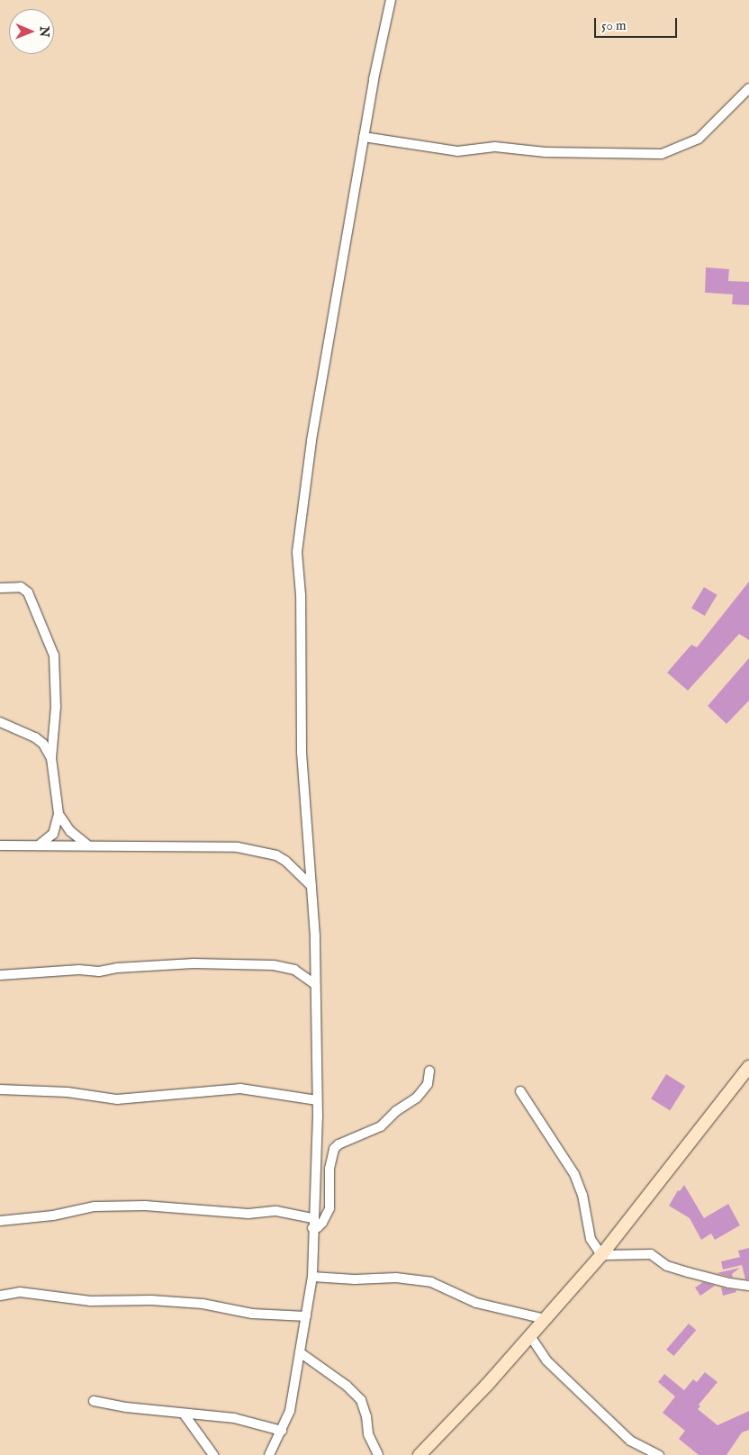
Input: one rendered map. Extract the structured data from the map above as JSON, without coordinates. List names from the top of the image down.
{
  "scale_bar": "50 m",
  "north": "right"
}
